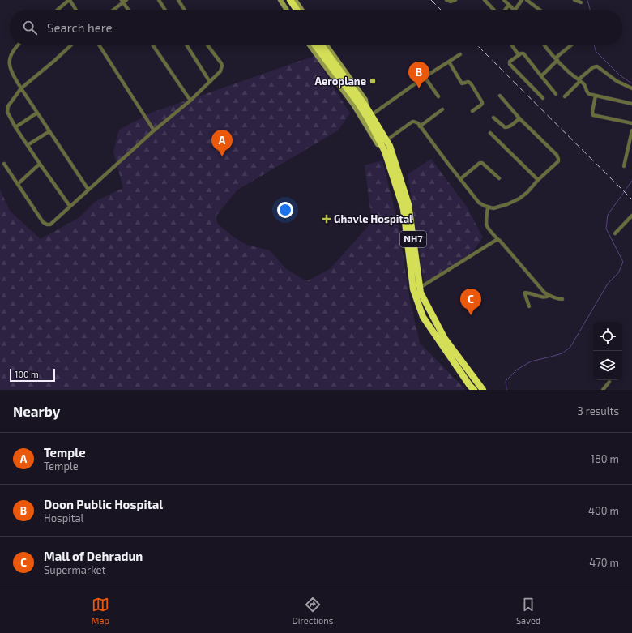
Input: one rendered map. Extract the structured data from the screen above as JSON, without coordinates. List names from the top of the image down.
{
  "streets": {
    "highway": ["NH7"]
  },
  "places": {
    "other": ["Aeroplane"],
    "health": ["Ghavle Hospital"]
  },
  "scale_bar": "100 m",
  "page": {
    "search": "Search here",
    "pins": ["B", "A", "C"],
    "scale": "100 m",
    "heading": ["Nearby", "3 results"],
    "list": [
      {
        "mark": "A",
        "name": "Temple",
        "note": "Temple",
        "value": "180 m"
      },
      {
        "mark": "B",
        "name": "Doon Public Hospital",
        "note": "Hospital",
        "value": "400 m"
      },
      {
        "mark": "C",
        "name": "Mall of Dehradun",
        "note": "Supermarket",
        "value": "470 m"
      }
    ],
    "nav": ["Map", "Directions", "Saved"]
  }
}
